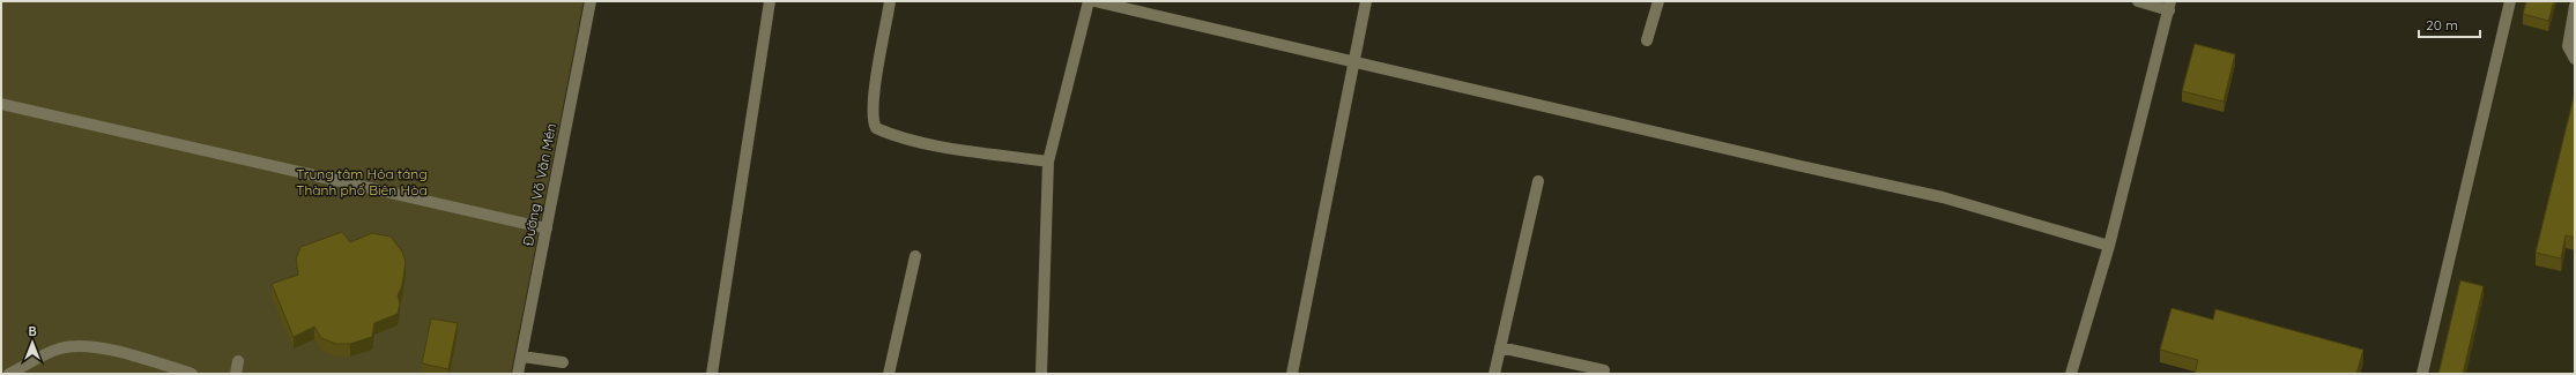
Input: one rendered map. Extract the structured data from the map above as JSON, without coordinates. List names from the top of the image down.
{
  "streets": {
    "street": ["Đường Võ Văn Mén"]
  },
  "parks": ["Trung tâm Hỏa táng Thành phố Biên Hòa"],
  "scale_bar": "20 m",
  "north": "top"
}
